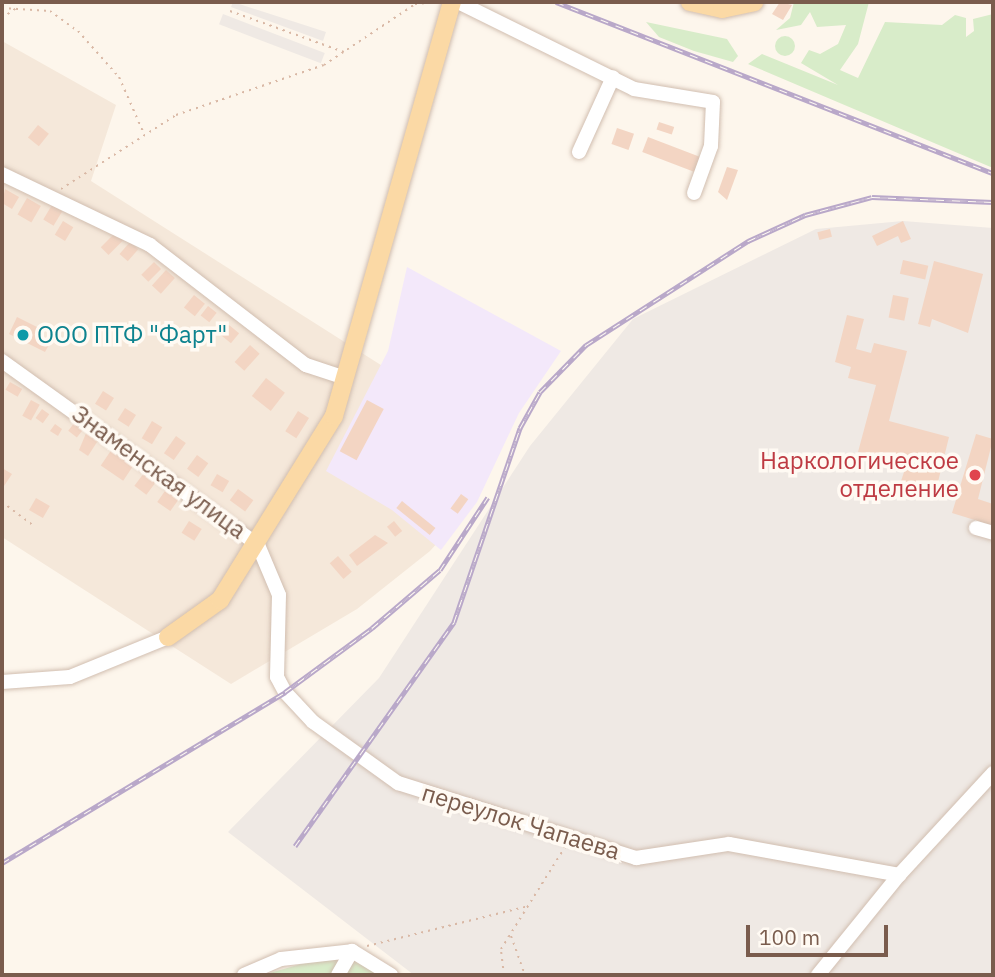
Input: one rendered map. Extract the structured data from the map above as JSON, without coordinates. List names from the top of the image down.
{
  "streets": {
    "street": ["Знаменская улица", "переулок Чапаева"]
  },
  "crossings": [
    ["Знаменская улица", "переулок Чапаева"]
  ],
  "places": ["ООО ПТФ \"Фарт\"", "Наркологическое отделение"],
  "scale_bar": "100 m"
}
